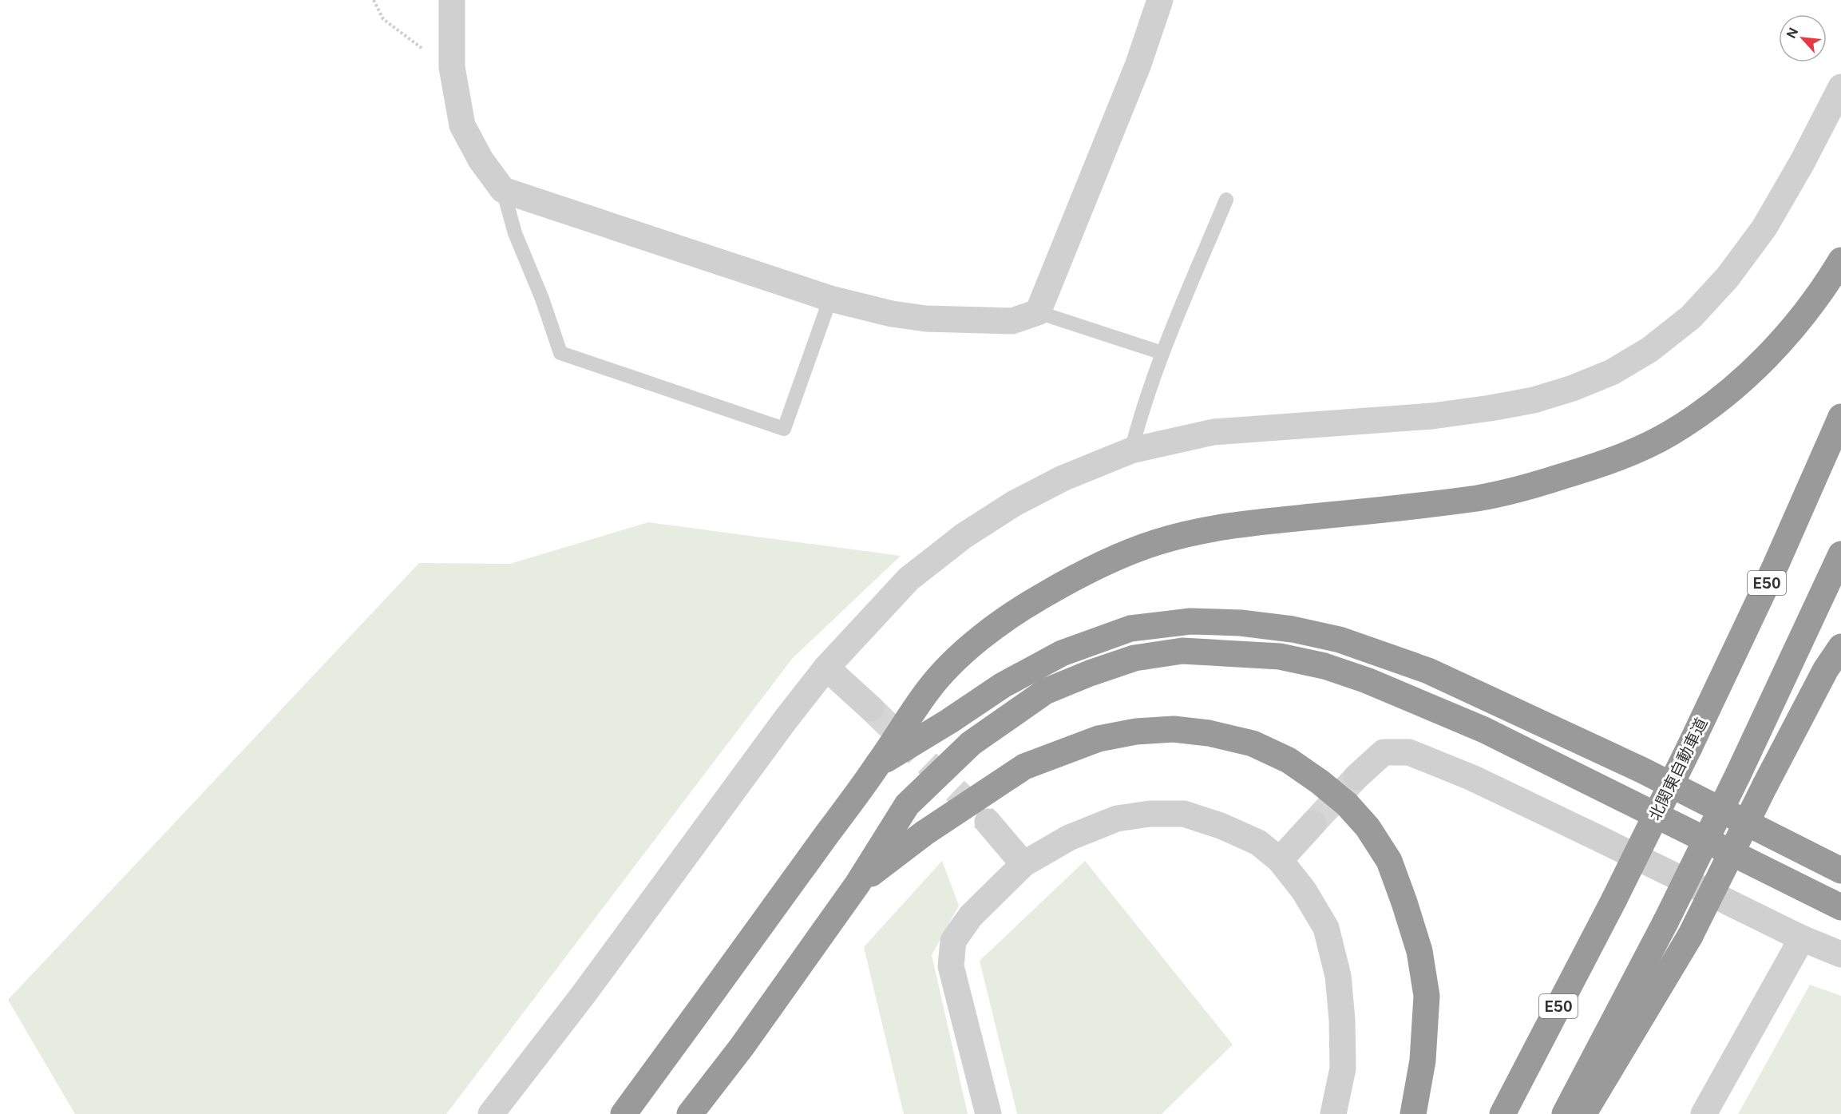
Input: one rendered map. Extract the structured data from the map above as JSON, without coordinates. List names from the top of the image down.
{
  "streets": {
    "highway": ["E50", "北関東自動車道"]
  },
  "north": "top left"
}
